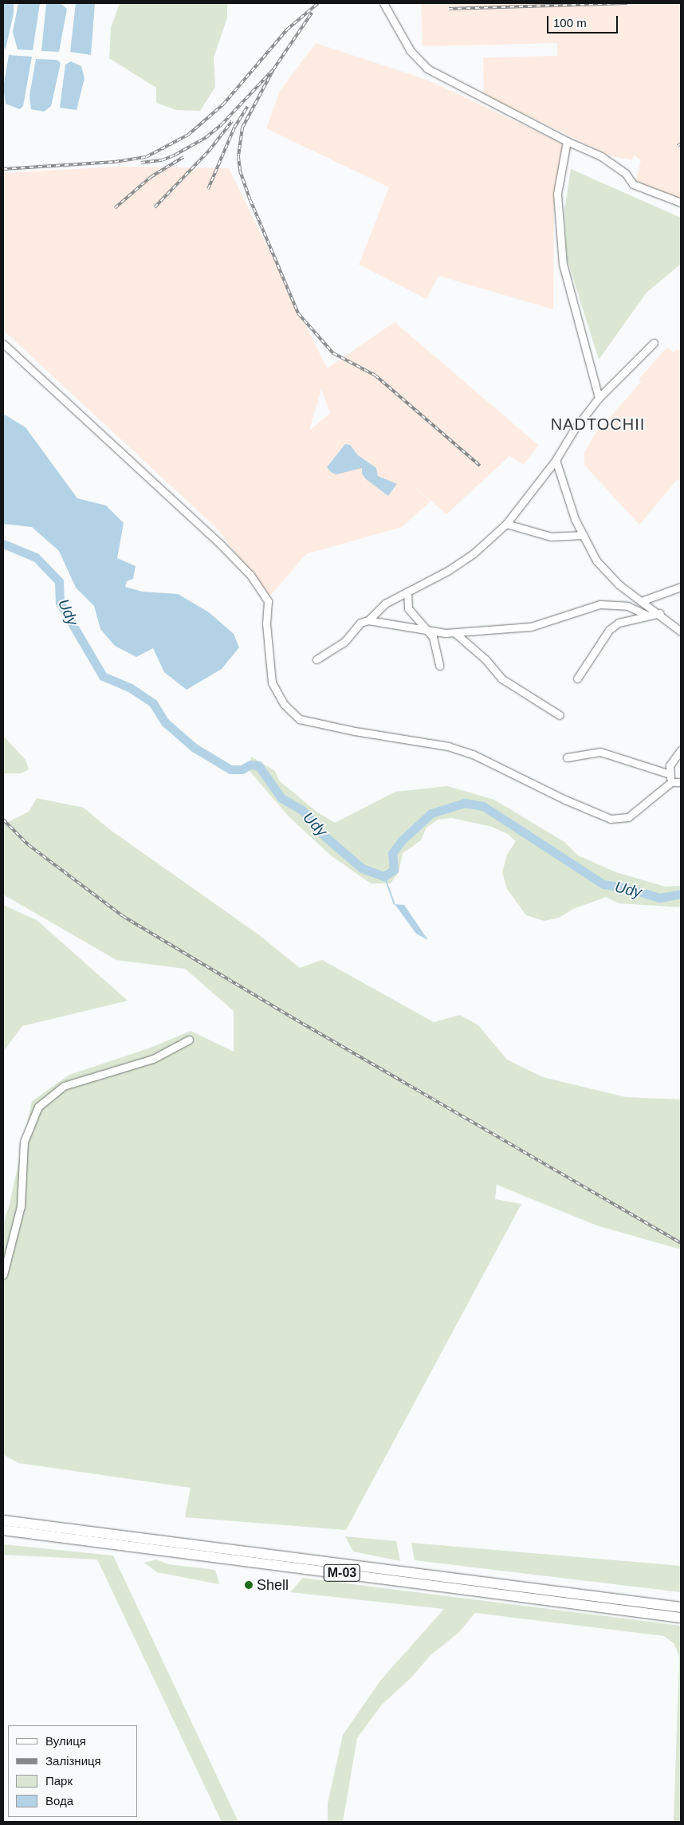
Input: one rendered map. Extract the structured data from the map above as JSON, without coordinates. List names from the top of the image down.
{
  "streets": {
    "highway": ["М-03"]
  },
  "districts": ["NADTOCHII"],
  "water": ["Udy"],
  "places": ["Shell"],
  "legend": [
    "Вулиця",
    "Залізниця",
    "Парк",
    "Вода"
  ],
  "scale_bar": "100 m"
}
